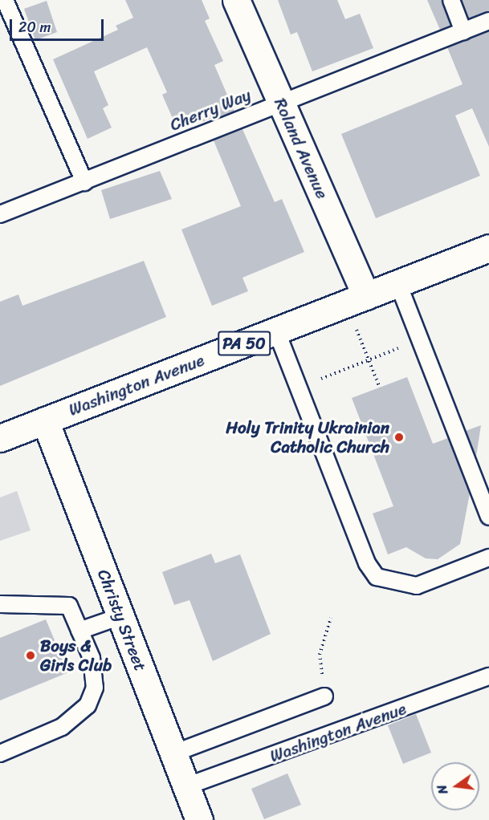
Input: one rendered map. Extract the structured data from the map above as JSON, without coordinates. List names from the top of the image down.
{
  "streets": {
    "street": [
      "Roland Avenue",
      "PA 50",
      "Washington Avenue",
      "Christy Street"
    ],
    "lane": ["Cherry Way"]
  },
  "crossings": [
    ["Cherry Way", "Roland Avenue"],
    ["Roland Avenue", "Washington Avenue"],
    ["Washington Avenue", "Christy Street"]
  ],
  "places": ["Holy Trinity Ukrainian Catholic Church", "Boys & Girls Club"],
  "scale_bar": "20 m",
  "north": "left"
}
